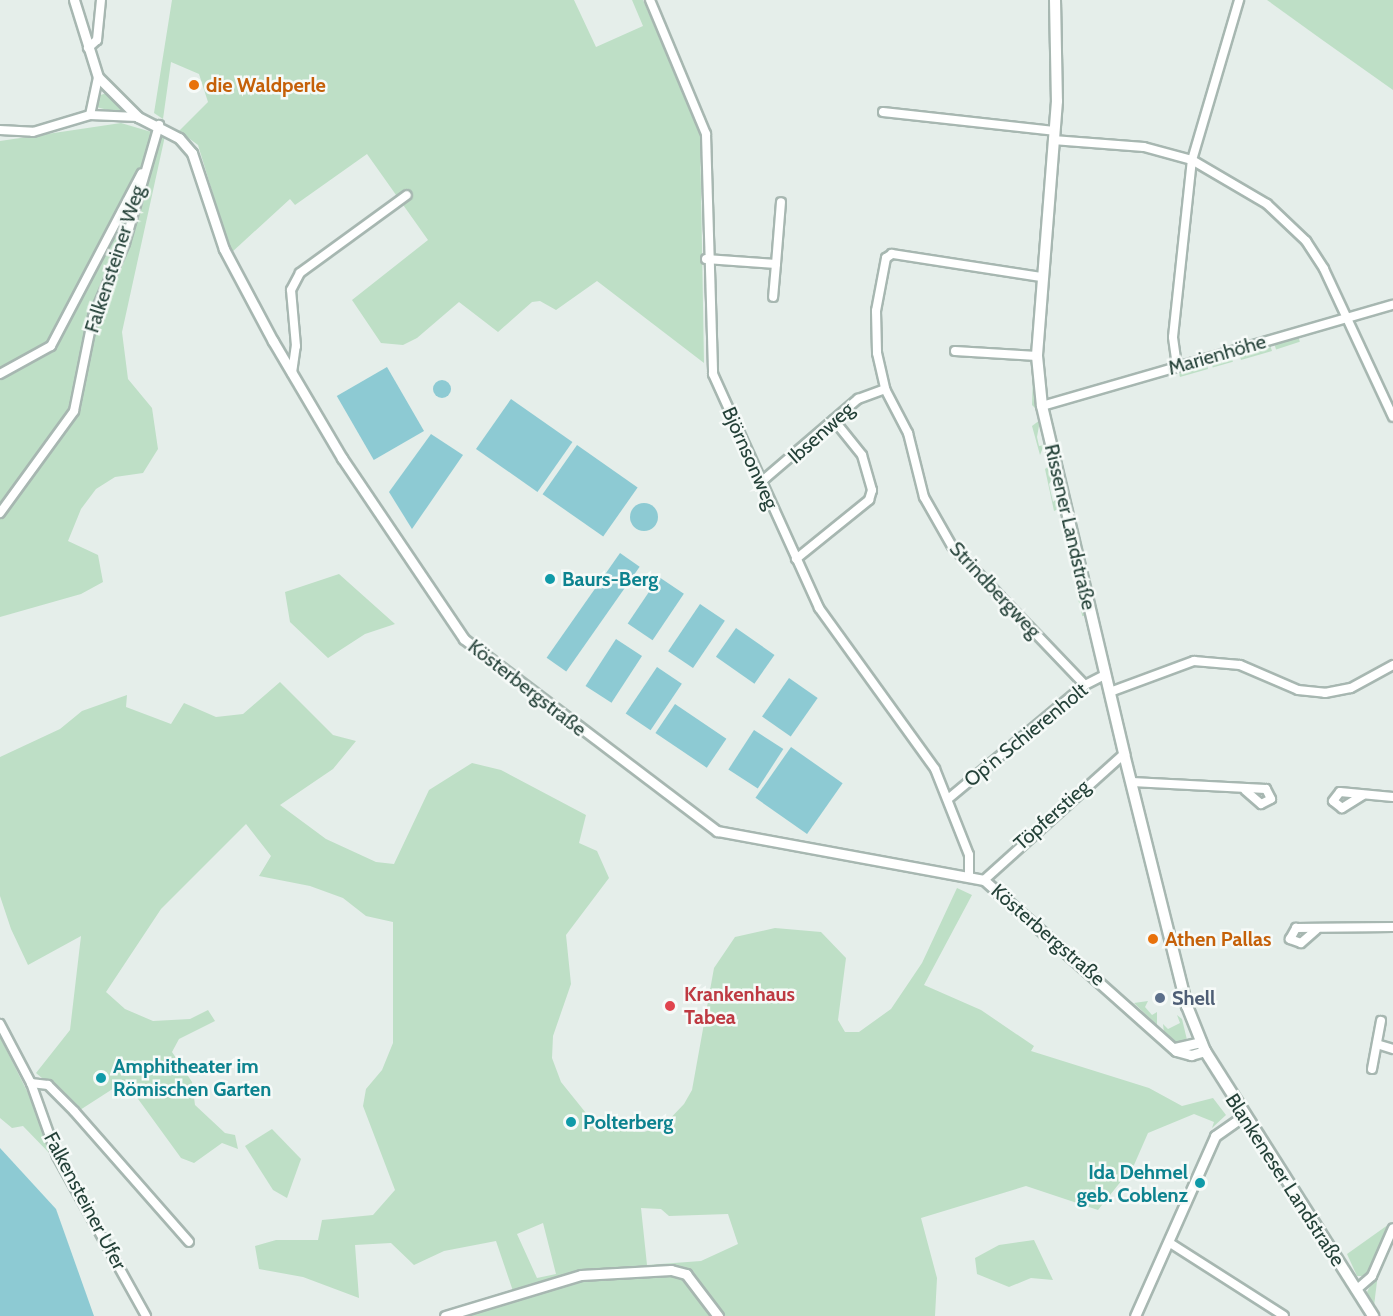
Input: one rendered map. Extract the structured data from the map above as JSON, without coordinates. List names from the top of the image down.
{
  "streets": {
    "main road": ["Rissener Landstraße", "Blankeneser Landstraße"],
    "street": [
      "Falkensteiner Weg",
      "Marienhöhe",
      "Ibsenweg",
      "Björnsonweg",
      "Strindbergweg",
      "Kösterbergstraße",
      "Op'n Schierenholt",
      "Töpferstieg",
      "Falkensteiner Ufer"
    ]
  },
  "crossings": [
    ["Falkensteiner Weg", "Kösterbergstraße"],
    ["Marienhöhe", "Rissener Landstraße"],
    ["Ibsenweg", "Björnsonweg"],
    ["Ibsenweg", "Strindbergweg"],
    ["Björnsonweg", "Kösterbergstraße"],
    ["Björnsonweg", "Op'n Schierenholt"],
    ["Rissener Landstraße", "Strindbergweg"],
    ["Rissener Landstraße", "Kösterbergstraße"],
    ["Rissener Landstraße", "Op'n Schierenholt"],
    ["Rissener Landstraße", "Töpferstieg"],
    ["Rissener Landstraße", "Blankeneser Landstraße"],
    ["Strindbergweg", "Op'n Schierenholt"],
    ["Kösterbergstraße", "Töpferstieg"],
    ["Kösterbergstraße", "Blankeneser Landstraße"]
  ],
  "places": [
    "die Waldperle",
    "Baurs-Berg",
    "Athen Pallas",
    "Shell",
    "Krankenhaus Tabea",
    "Amphitheater im Römischen Garten",
    "Polterberg",
    "Ida Dehmel geb. Coblenz"
  ]
}
